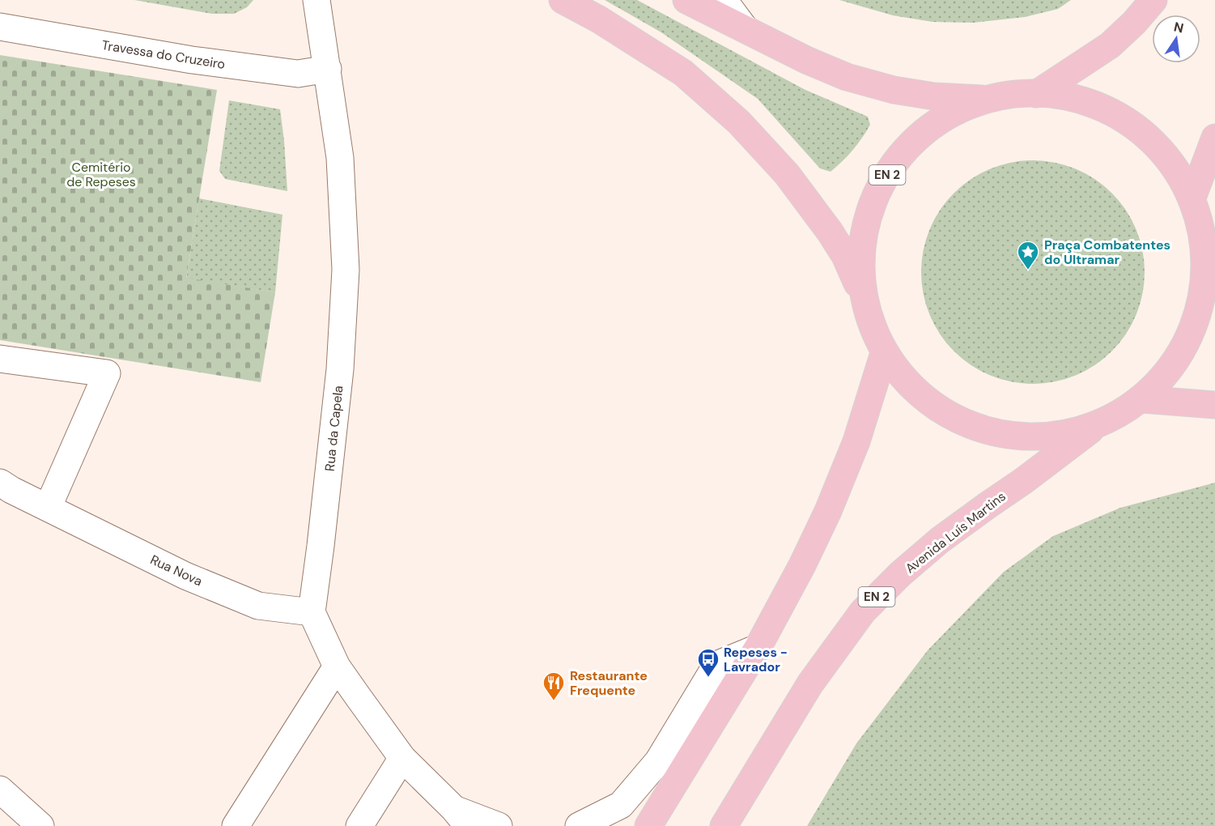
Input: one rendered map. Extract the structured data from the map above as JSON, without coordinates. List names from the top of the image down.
{
  "streets": {
    "main road": ["EN 2", "Avenida Luís Martins"],
    "street": ["Travessa do Cruzeiro", "Rua da Capela", "Rua Nova"]
  },
  "crossings": [
    ["Travessa do Cruzeiro", "Rua da Capela"],
    ["EN 2", "Avenida Luís Martins"],
    ["Rua da Capela", "Rua Nova"]
  ],
  "parks": ["Cemitério de Repeses"],
  "places": {
    "place": ["Praça Combatentes do Ultramar"],
    "bus stop": ["Repeses - Lavrador"],
    "restaurant": ["Restaurante Frequente"]
  },
  "north": "top"
}
